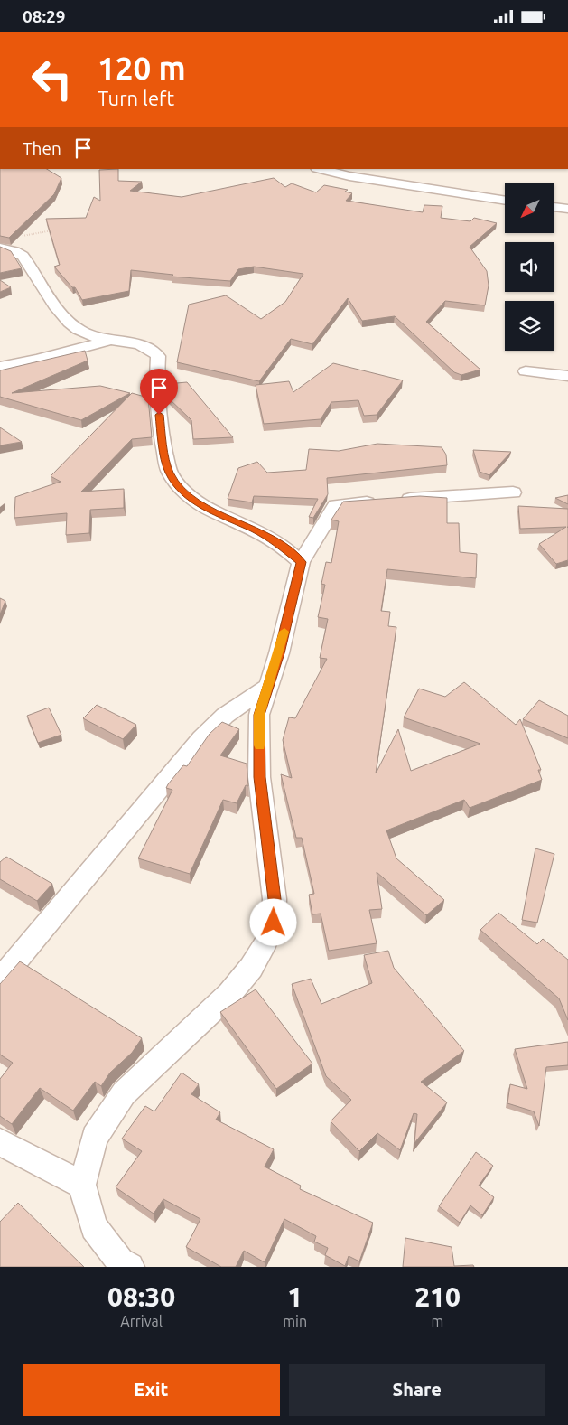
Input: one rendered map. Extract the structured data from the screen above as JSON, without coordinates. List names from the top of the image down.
{
  "north": "bottom left",
  "page": {
    "status": "08:29",
    "turn": ["120 m", "Turn left"],
    "then": "Then",
    "eta": [
      "08:30",
      "Arrival",
      "1",
      "min",
      "210",
      "m"
    ],
    "buttons": ["Exit", "Share"]
  }
}
